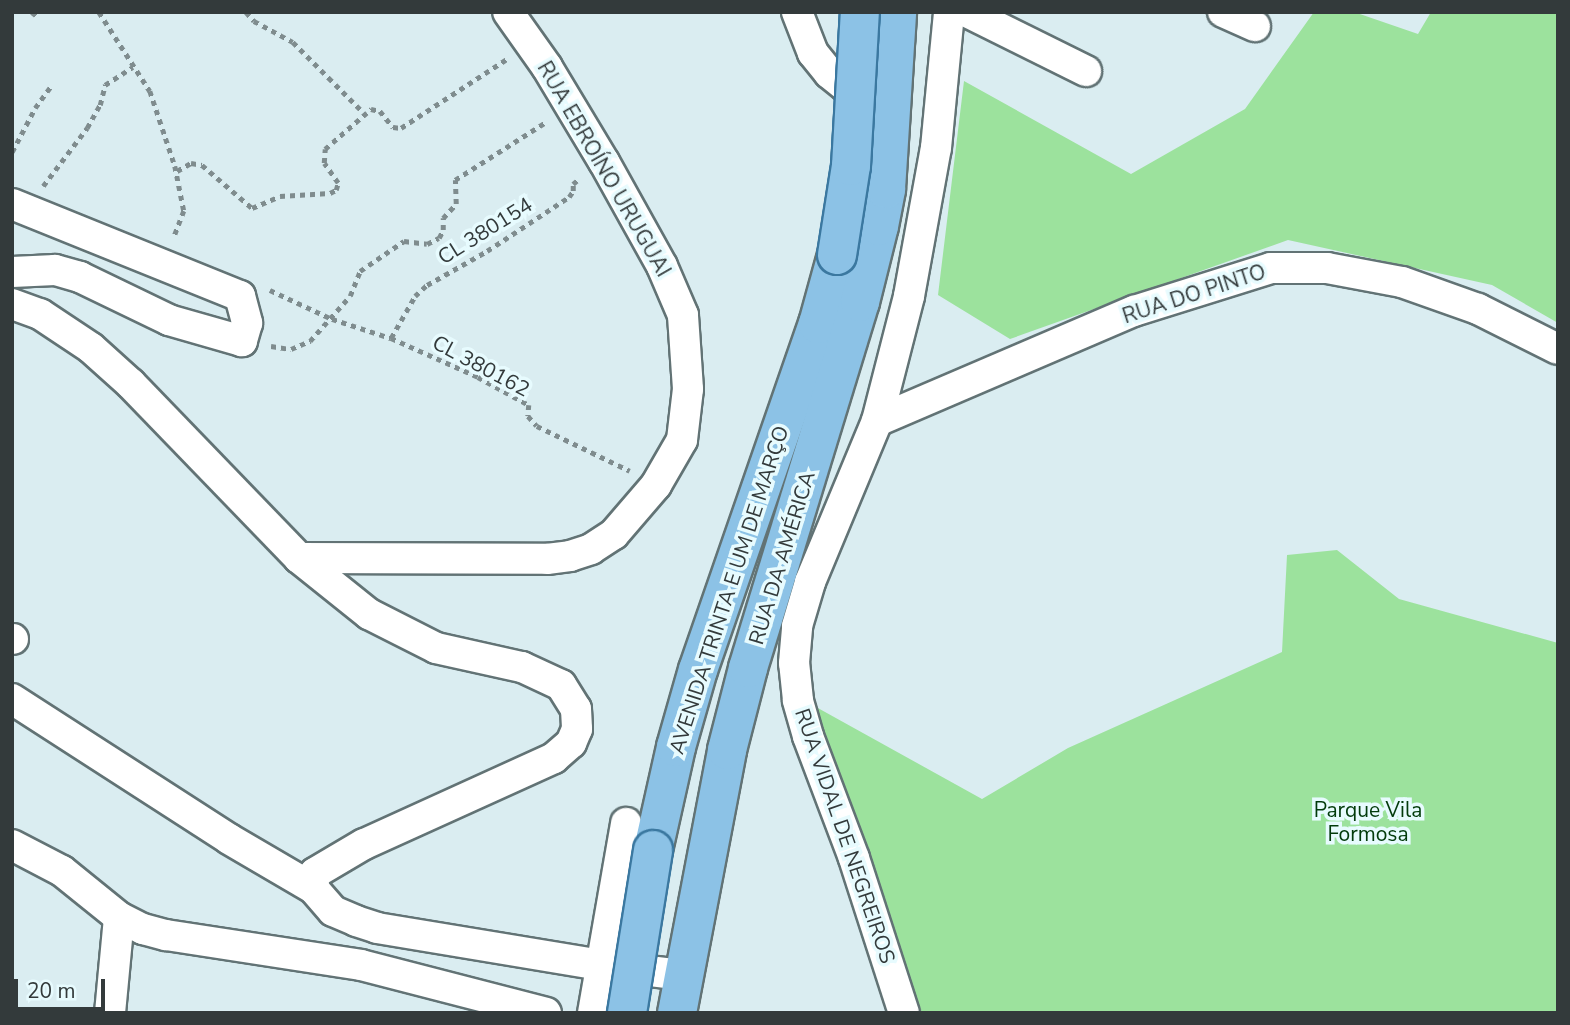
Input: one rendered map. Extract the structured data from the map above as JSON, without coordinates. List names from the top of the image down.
{
  "streets": {
    "main road": ["RUA DA AMÉRICA", "AVENIDA TRINTA E UM DE MARÇO"],
    "street": ["RUA EBROÍNO URUGUAI", "RUA DO PINTO", "RUA VIDAL DE NEGREIROS"],
    "path": ["CL 380154", "CL 380162"]
  },
  "crossings": [
    ["RUA EBROÍNO URUGUAI", "CL 380154"],
    ["CL 380154", "CL 380162"],
    ["RUA DO PINTO", "RUA VIDAL DE NEGREIROS"]
  ],
  "parks": ["Parque Vila Formosa"],
  "scale_bar": "20 m"
}
